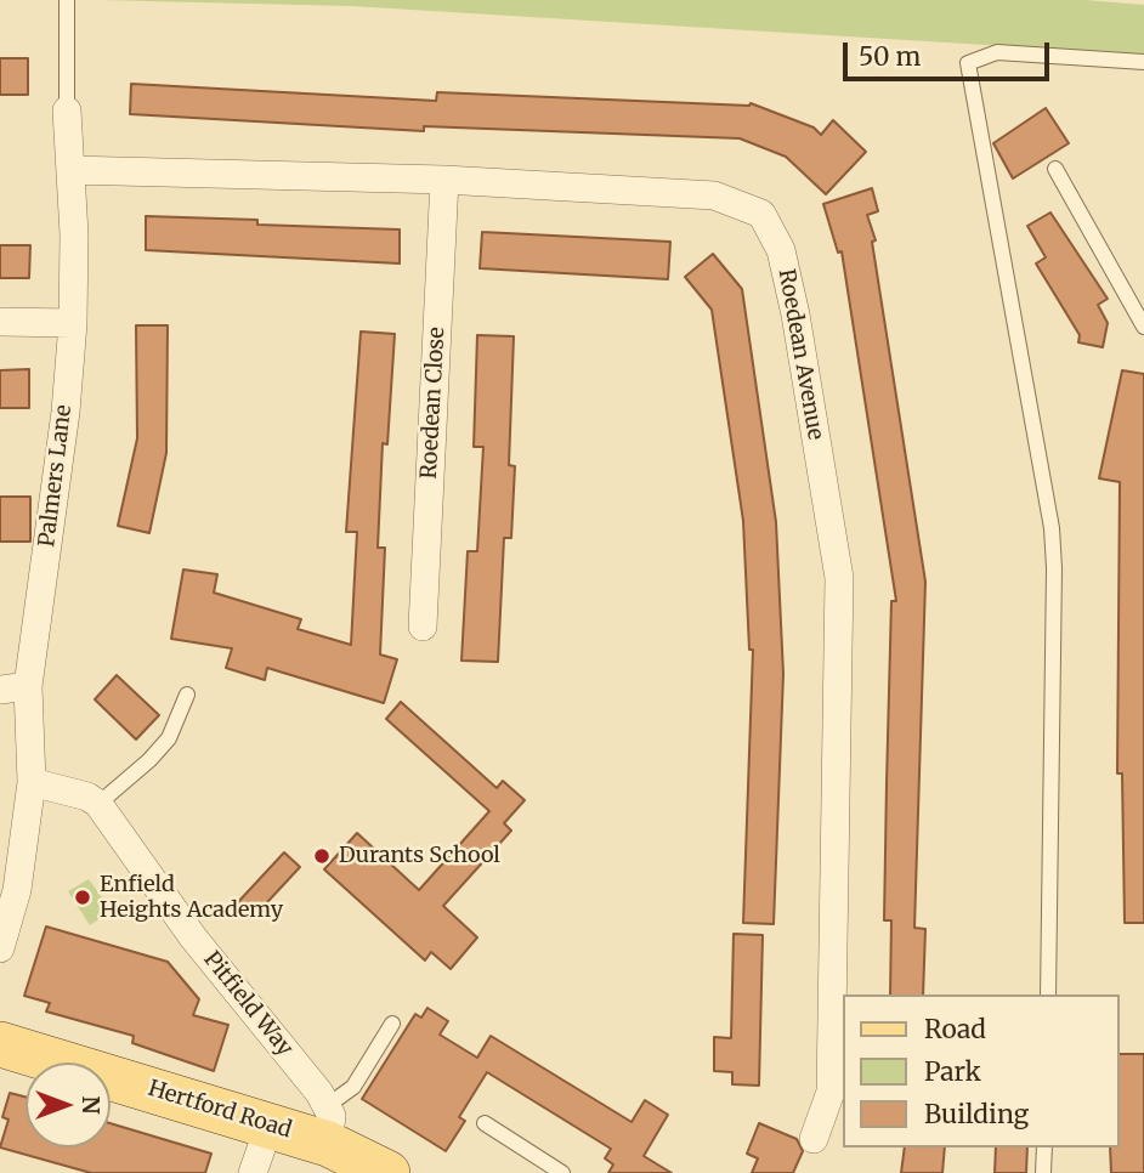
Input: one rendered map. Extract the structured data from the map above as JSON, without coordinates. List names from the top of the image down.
{
  "streets": {
    "main road": ["Hertford Road"],
    "street": [
      "Roedean Avenue",
      "Roedean Close",
      "Palmers Lane",
      "Pitfield Way"
    ]
  },
  "crossings": [
    ["Roedean Avenue", "Roedean Close"],
    ["Roedean Avenue", "Palmers Lane"],
    ["Pitfield Way", "Hertford Road"]
  ],
  "places": ["Durants School", "Enfield Heights Academy"],
  "legend": ["Road", "Park", "Building"],
  "scale_bar": "50 m",
  "north": "right"
}
